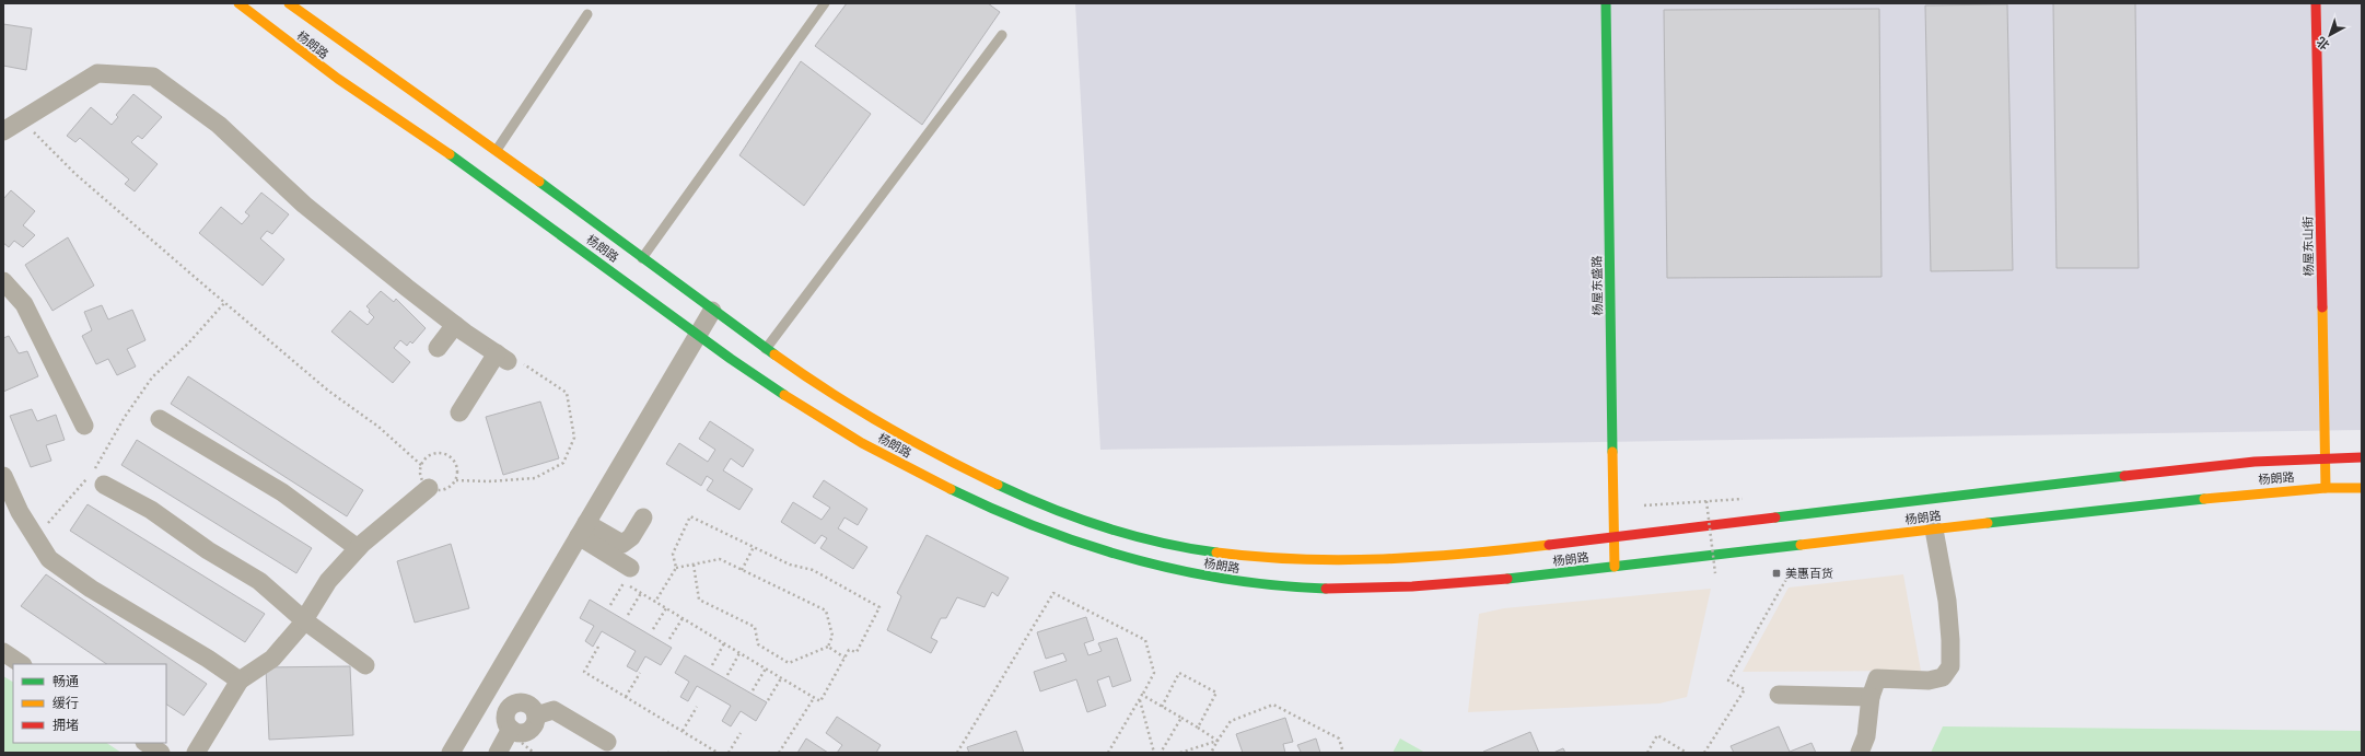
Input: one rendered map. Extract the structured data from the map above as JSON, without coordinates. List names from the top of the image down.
{
  "streets": {
    "main road": ["杨朗路", "杨屋东山街", "杨屋东盛路"]
  },
  "crossings": [
    ["杨朗路", "杨屋东山街"],
    ["杨朗路", "杨屋东盛路"]
  ],
  "places": {
    "transit": ["美惠百货"]
  },
  "legend": ["畅通", "缓行", "拥堵"],
  "north": "bottom left"
}
